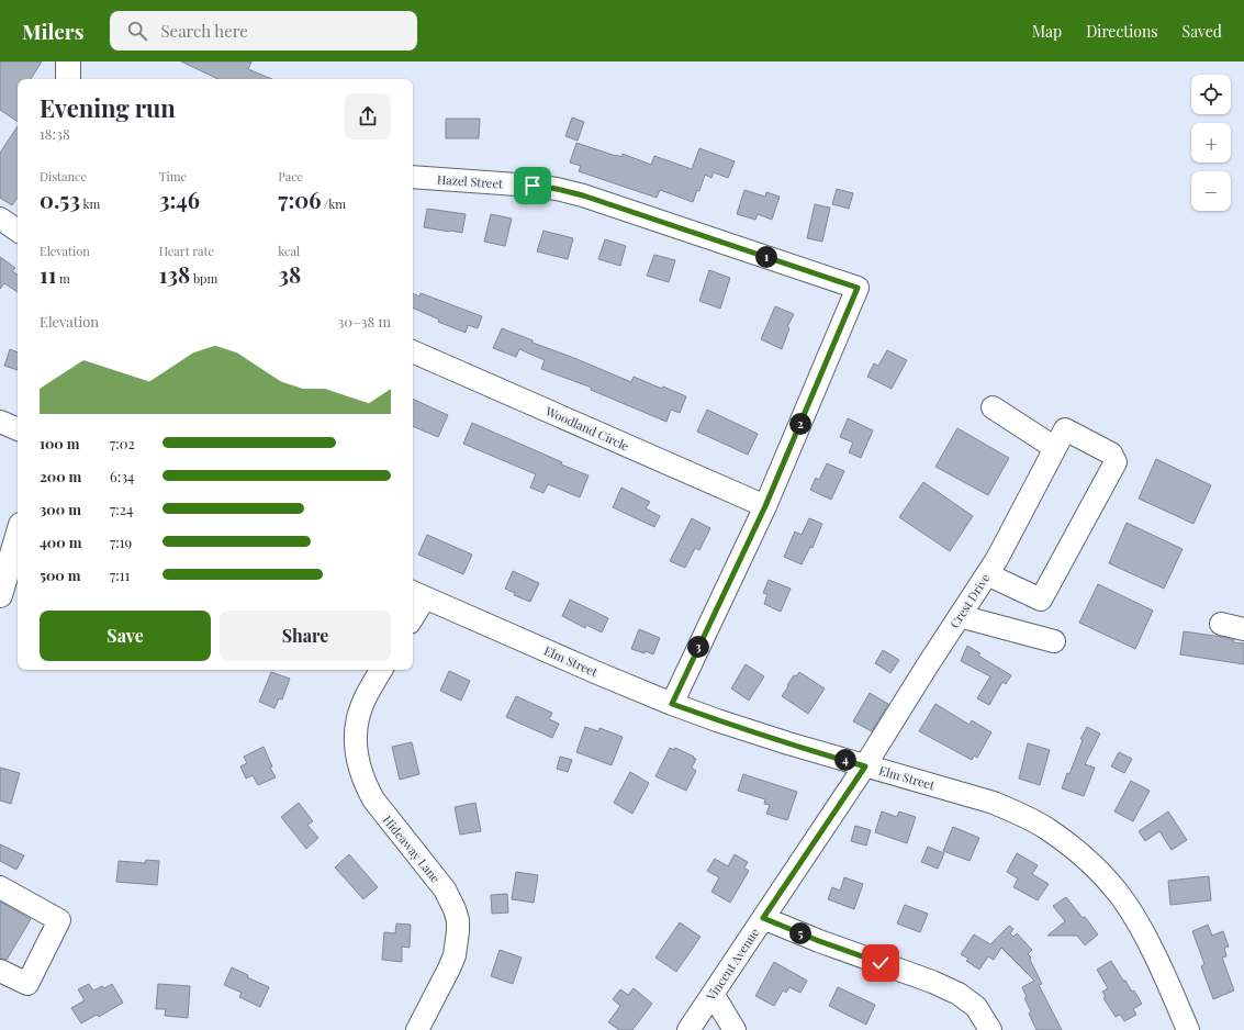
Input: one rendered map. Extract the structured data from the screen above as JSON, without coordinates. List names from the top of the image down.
{
  "streets": {
    "street": [
      "Hazel Street",
      "Woodland Circle",
      "Crest Drive",
      "Elm Street",
      "Hideaway Lane",
      "Vincent Avenue"
    ]
  },
  "crossings": [
    ["Hazel Street", "Woodland Circle"],
    ["Crest Drive", "Elm Street"],
    ["Crest Drive", "Vincent Avenue"],
    ["Elm Street", "Vincent Avenue"]
  ],
  "page": {
    "header": "Milers",
    "search": "Search here",
    "nav": ["Map", "Directions", "Saved"],
    "map_buttons": ["+", "−"],
    "heading": ["Evening run", "18:38"],
    "stats": [
      ["Distance", "0.53 km"],
      ["Time", "3:46"],
      ["Pace", "7:06 /km"],
      ["Elevation", "11 m"],
      ["Heart rate", "138 bpm"],
      ["kcal", "38"]
    ],
    "pins": [
      "1",
      "2",
      "3",
      "4",
      "5"
    ],
    "chart": ["Elevation", "30–38 m"],
    "list": [
      {
        "name": "100 m",
        "note": "7:02"
      },
      {
        "name": "200 m",
        "note": "6:34"
      },
      {
        "name": "300 m",
        "note": "7:24"
      },
      {
        "name": "400 m",
        "note": "7:19"
      },
      {
        "name": "500 m",
        "note": "7:11"
      }
    ],
    "buttons": ["Save", "Share"]
  }
}
